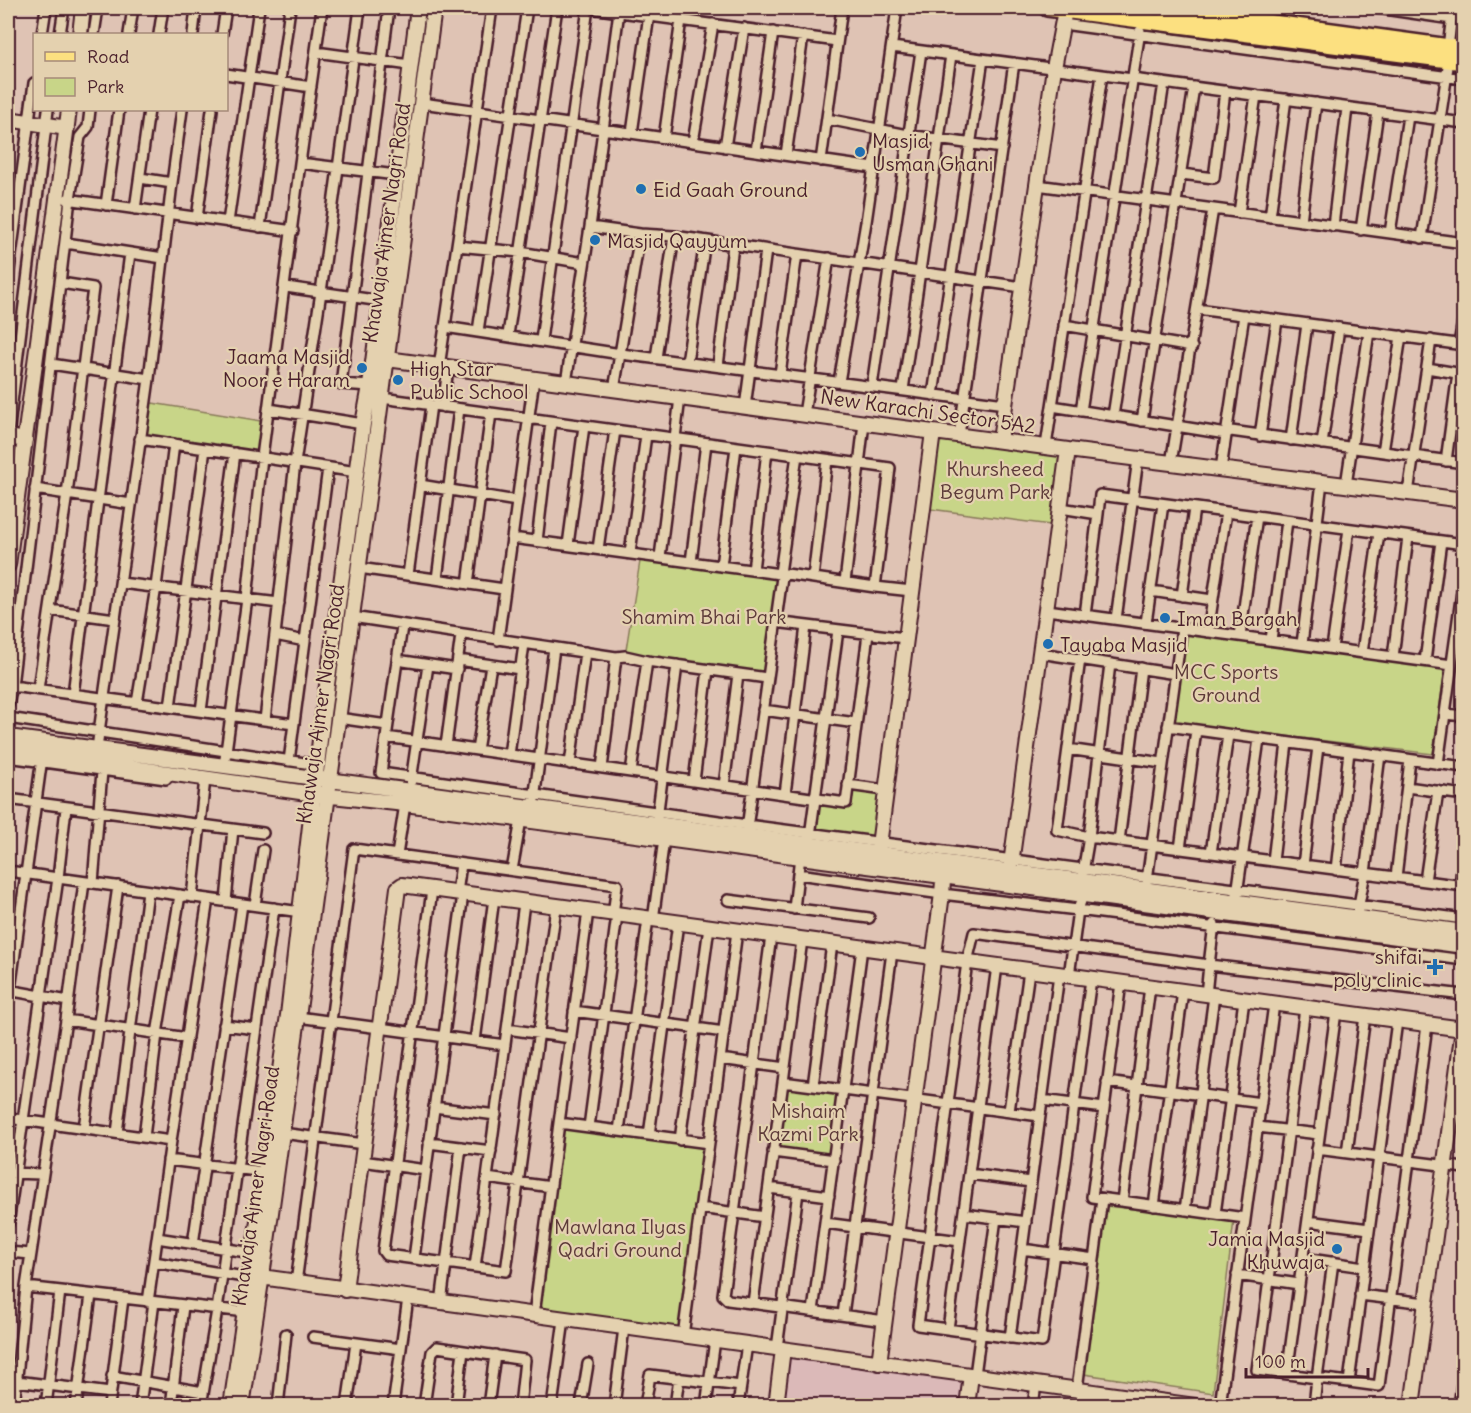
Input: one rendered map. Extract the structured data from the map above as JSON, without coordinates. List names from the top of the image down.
{
  "streets": {
    "main road": ["Khawaja Ajmer Nagri Road", "New Karachi Sector 5A2"]
  },
  "crossings": [
    ["Khawaja Ajmer Nagri Road", "New Karachi Sector 5A2"]
  ],
  "parks": [
    "Khursheed Begum Park",
    "Shamim Bhai Park",
    "MCC Sports Ground",
    "Mishaim Kazmi Park",
    "Mawlana Ilyas Qadri Ground"
  ],
  "places": {
    "other": [
      "Masjid Usman Ghani",
      "Eid Gaah Ground",
      "Masjid Qayyum",
      "Jaama Masjid Noor e Haram",
      "High Star Public School",
      "Iman Bargah",
      "Tayaba Masjid",
      "Jamia Masjid Khuwaja"
    ],
    "health": ["shifai poly clinic"]
  },
  "legend": ["Road", "Park"],
  "scale_bar": "100 m"
}
